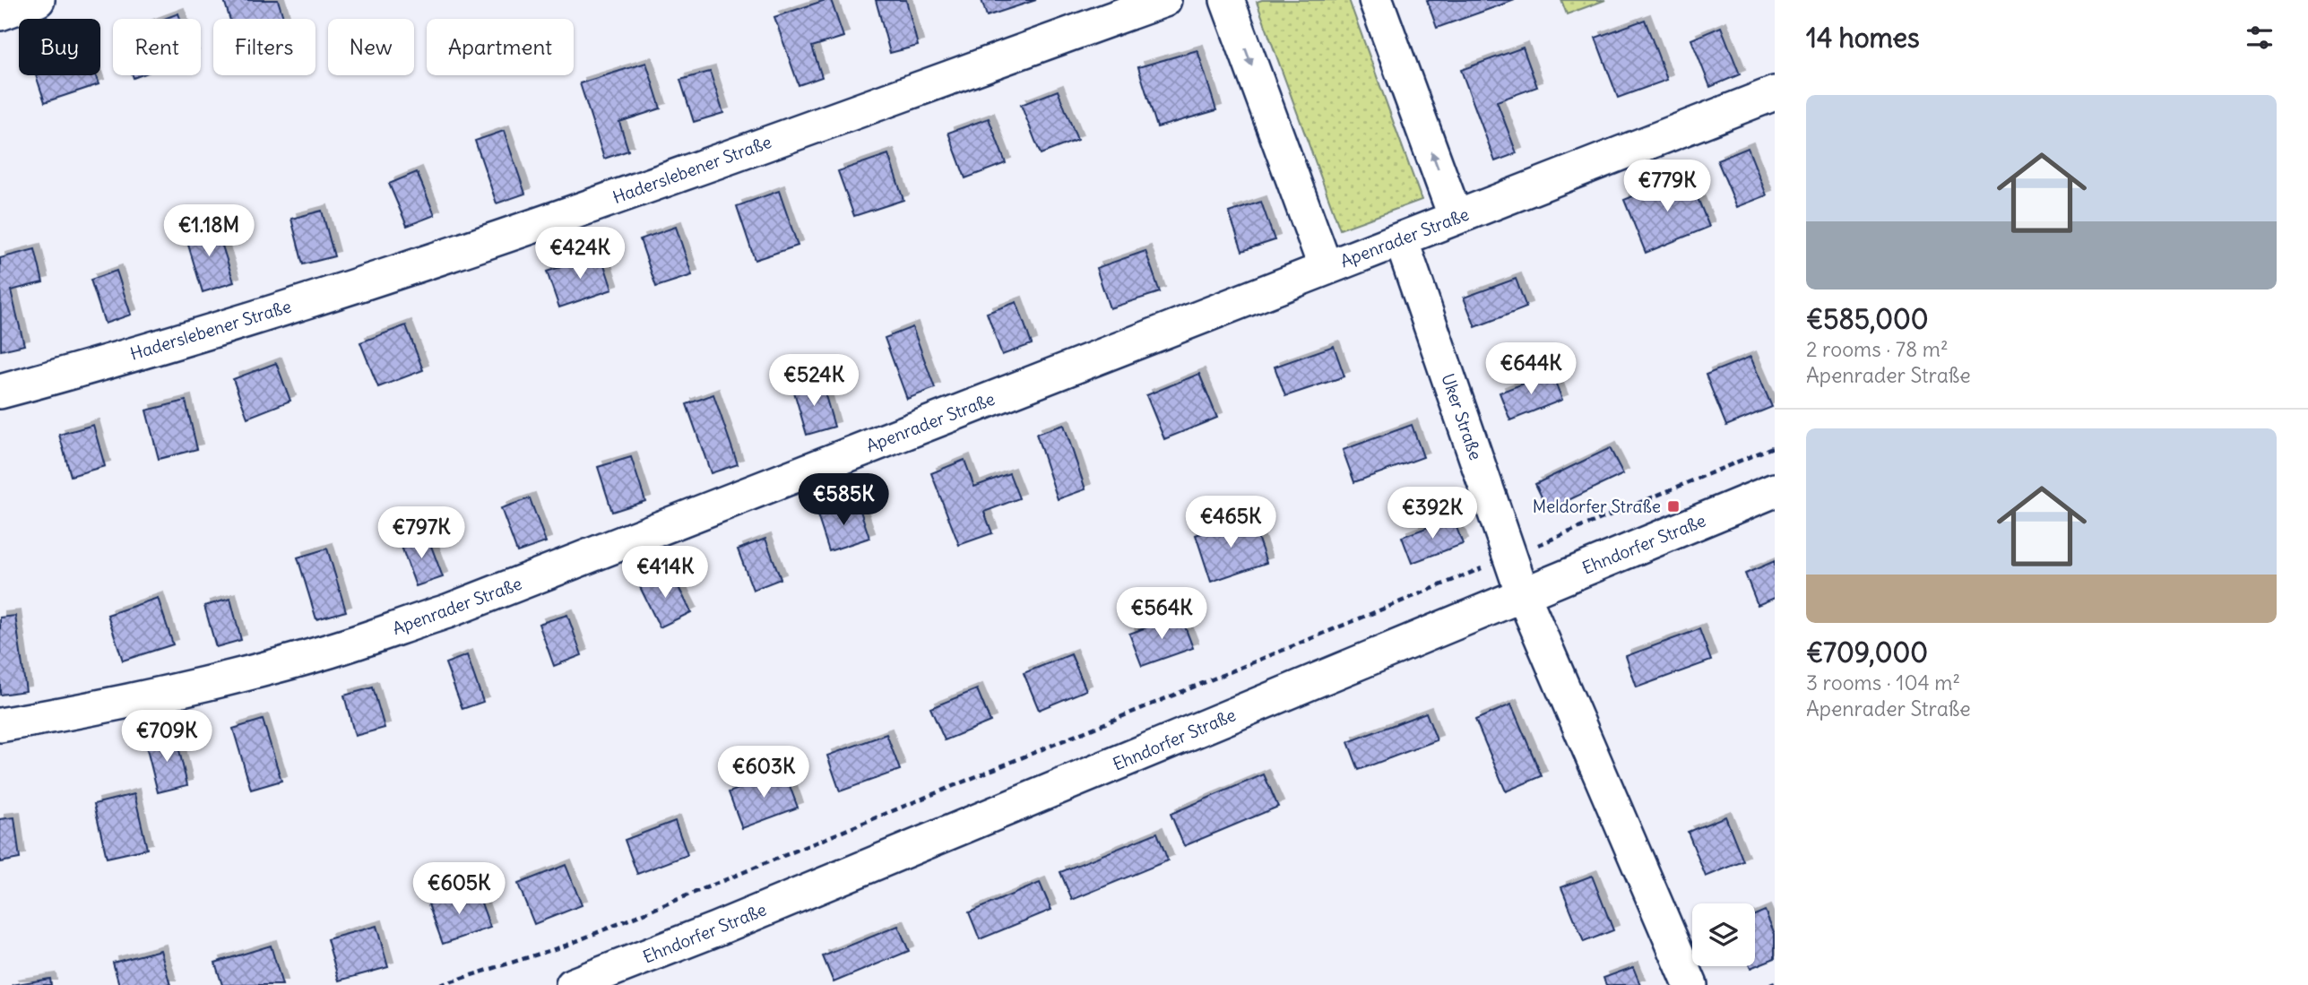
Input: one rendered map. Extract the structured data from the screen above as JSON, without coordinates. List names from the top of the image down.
{
  "streets": {
    "street": [
      "Haderslebener Straße",
      "Apenrader Straße",
      "Uker Straße",
      "Ehndorfer Straße"
    ]
  },
  "crossings": [
    ["Apenrader Straße", "Uker Straße"],
    ["Uker Straße", "Ehndorfer Straße"]
  ],
  "places": {
    "transit": ["Meldorfer Straße"]
  },
  "page": {
    "heading": "14 homes",
    "chip": [
      "Buy",
      "Rent",
      "Filters",
      "New",
      "Apartment"
    ],
    "list": [
      {
        "name": "€585,000",
        "note": "2 rooms · 78 m² · Apenrader Straße"
      },
      {
        "name": "€709,000",
        "note": "3 rooms · 104 m² · Apenrader Straße"
      }
    ],
    "price": [
      "€779K",
      "€1.18M",
      "€424K",
      "€644K",
      "€524K",
      "€585K",
      "€392K",
      "€465K",
      "€797K",
      "€414K",
      "€564K",
      "€709K",
      "€603K",
      "€605K"
    ]
  }
}
